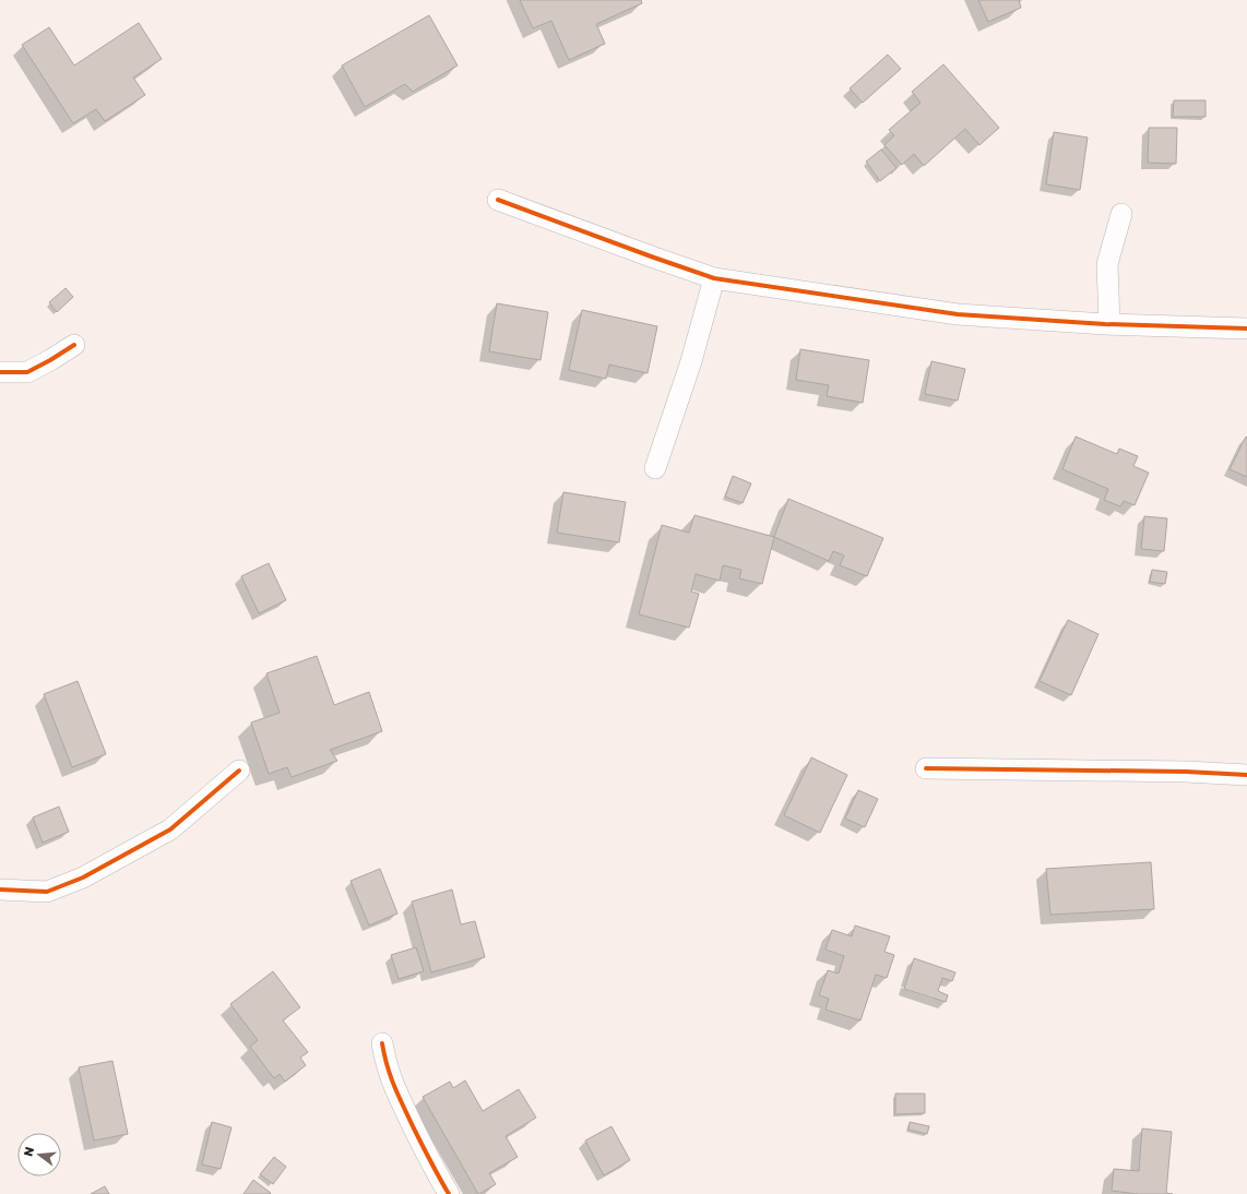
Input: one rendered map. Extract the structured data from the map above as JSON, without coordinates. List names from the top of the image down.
{
  "north": "left"
}
